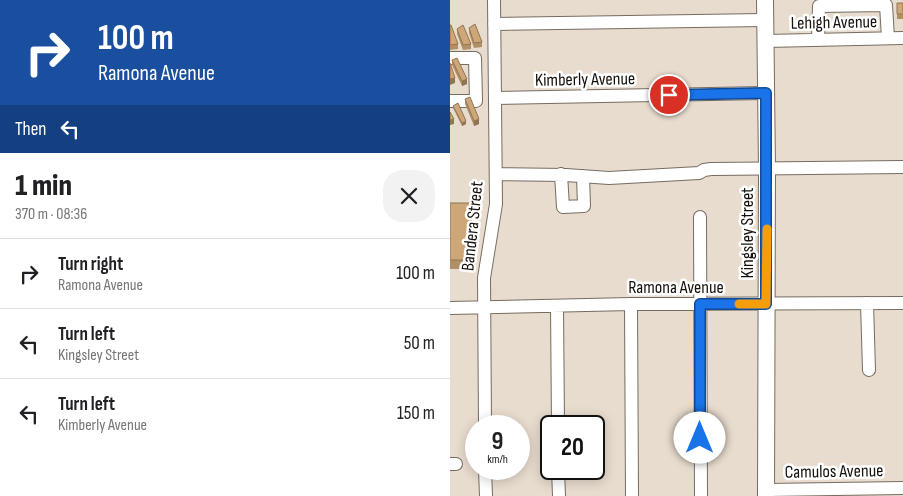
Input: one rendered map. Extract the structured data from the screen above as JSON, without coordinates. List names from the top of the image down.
{
  "streets": {
    "main road": ["Kingsley Street"],
    "street": [
      "Lehigh Avenue",
      "Kimberly Avenue",
      "Bandera Street",
      "Ramona Avenue",
      "Camulos Avenue"
    ]
  },
  "crossings": [
    ["Lehigh Avenue", "Kingsley Street"],
    ["Kimberly Avenue", "Bandera Street"],
    ["Kimberly Avenue", "Kingsley Street"],
    ["Bandera Street", "Ramona Avenue"],
    ["Kingsley Street", "Ramona Avenue"],
    ["Kingsley Street", "Camulos Avenue"]
  ],
  "page": {
    "turn": ["100 m", "Ramona Avenue"],
    "then": "Then",
    "heading": ["1 min", "370 m · 08:36"],
    "list": [
      {
        "name": "Turn right",
        "note": "Ramona Avenue",
        "value": "100 m"
      },
      {
        "name": "Turn left",
        "note": "Kingsley Street",
        "value": "50 m"
      },
      {
        "name": "Turn left",
        "note": "Kimberly Avenue",
        "value": "150 m"
      }
    ],
    "speed": "9 km/h",
    "limit": "20"
  }
}
